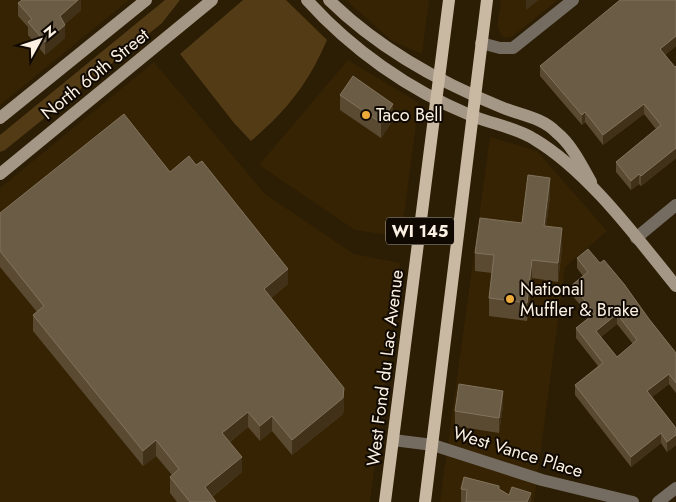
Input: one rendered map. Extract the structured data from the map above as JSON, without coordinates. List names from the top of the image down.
{
  "streets": {
    "main road": ["WI 145", "West Fond du Lac Avenue"],
    "street": ["North 60th Street", "West Vance Place"]
  },
  "crossings": [
    ["WI 145", "West Vance Place"],
    ["West Fond du Lac Avenue", "West Vance Place"]
  ],
  "places": ["Taco Bell", "National Muffler & Brake"],
  "north": "top right"
}
